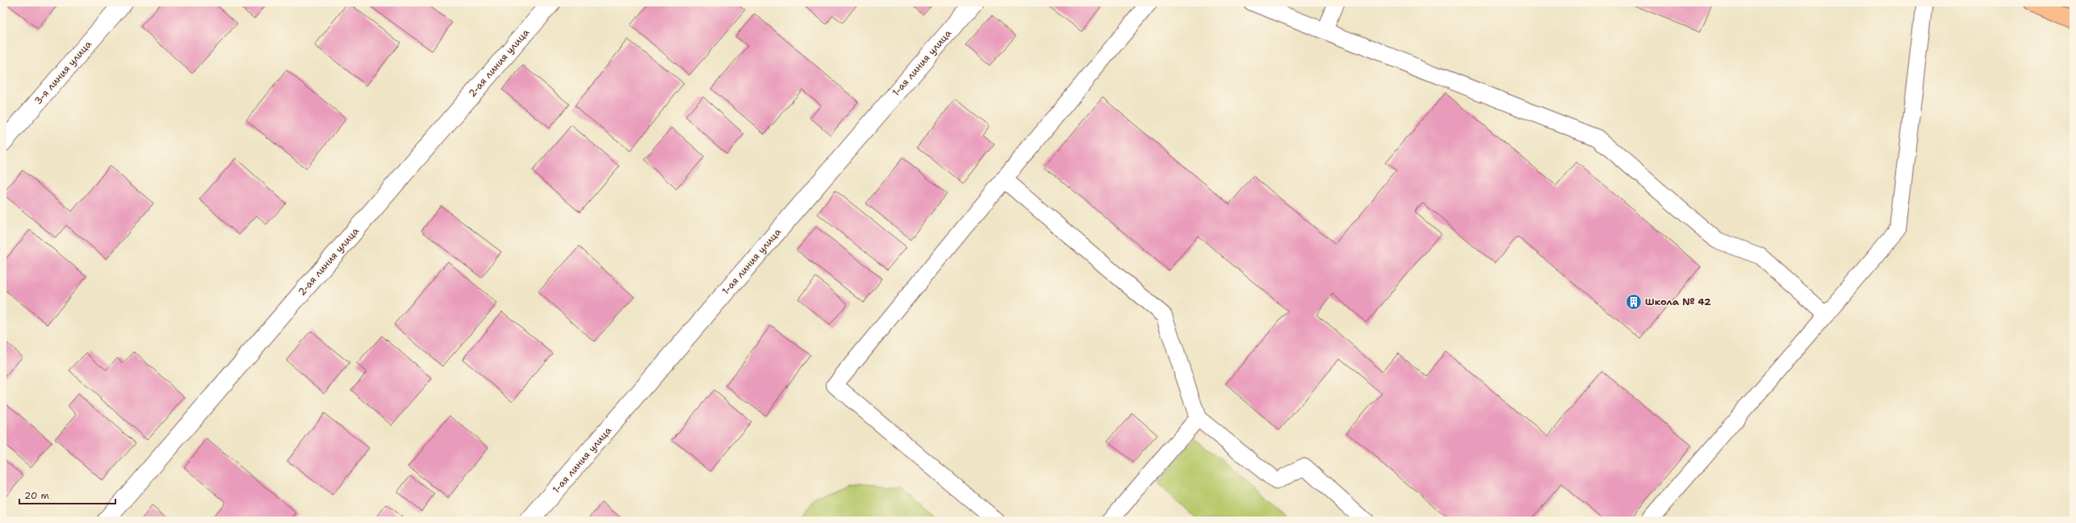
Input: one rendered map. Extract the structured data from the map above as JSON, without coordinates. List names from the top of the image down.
{
  "streets": {
    "street": ["2-ая линия улица", "1-ая линия улица", "3-я линия улица"]
  },
  "places": {
    "building": ["Школа № 42"]
  },
  "scale_bar": "20 m"
}
